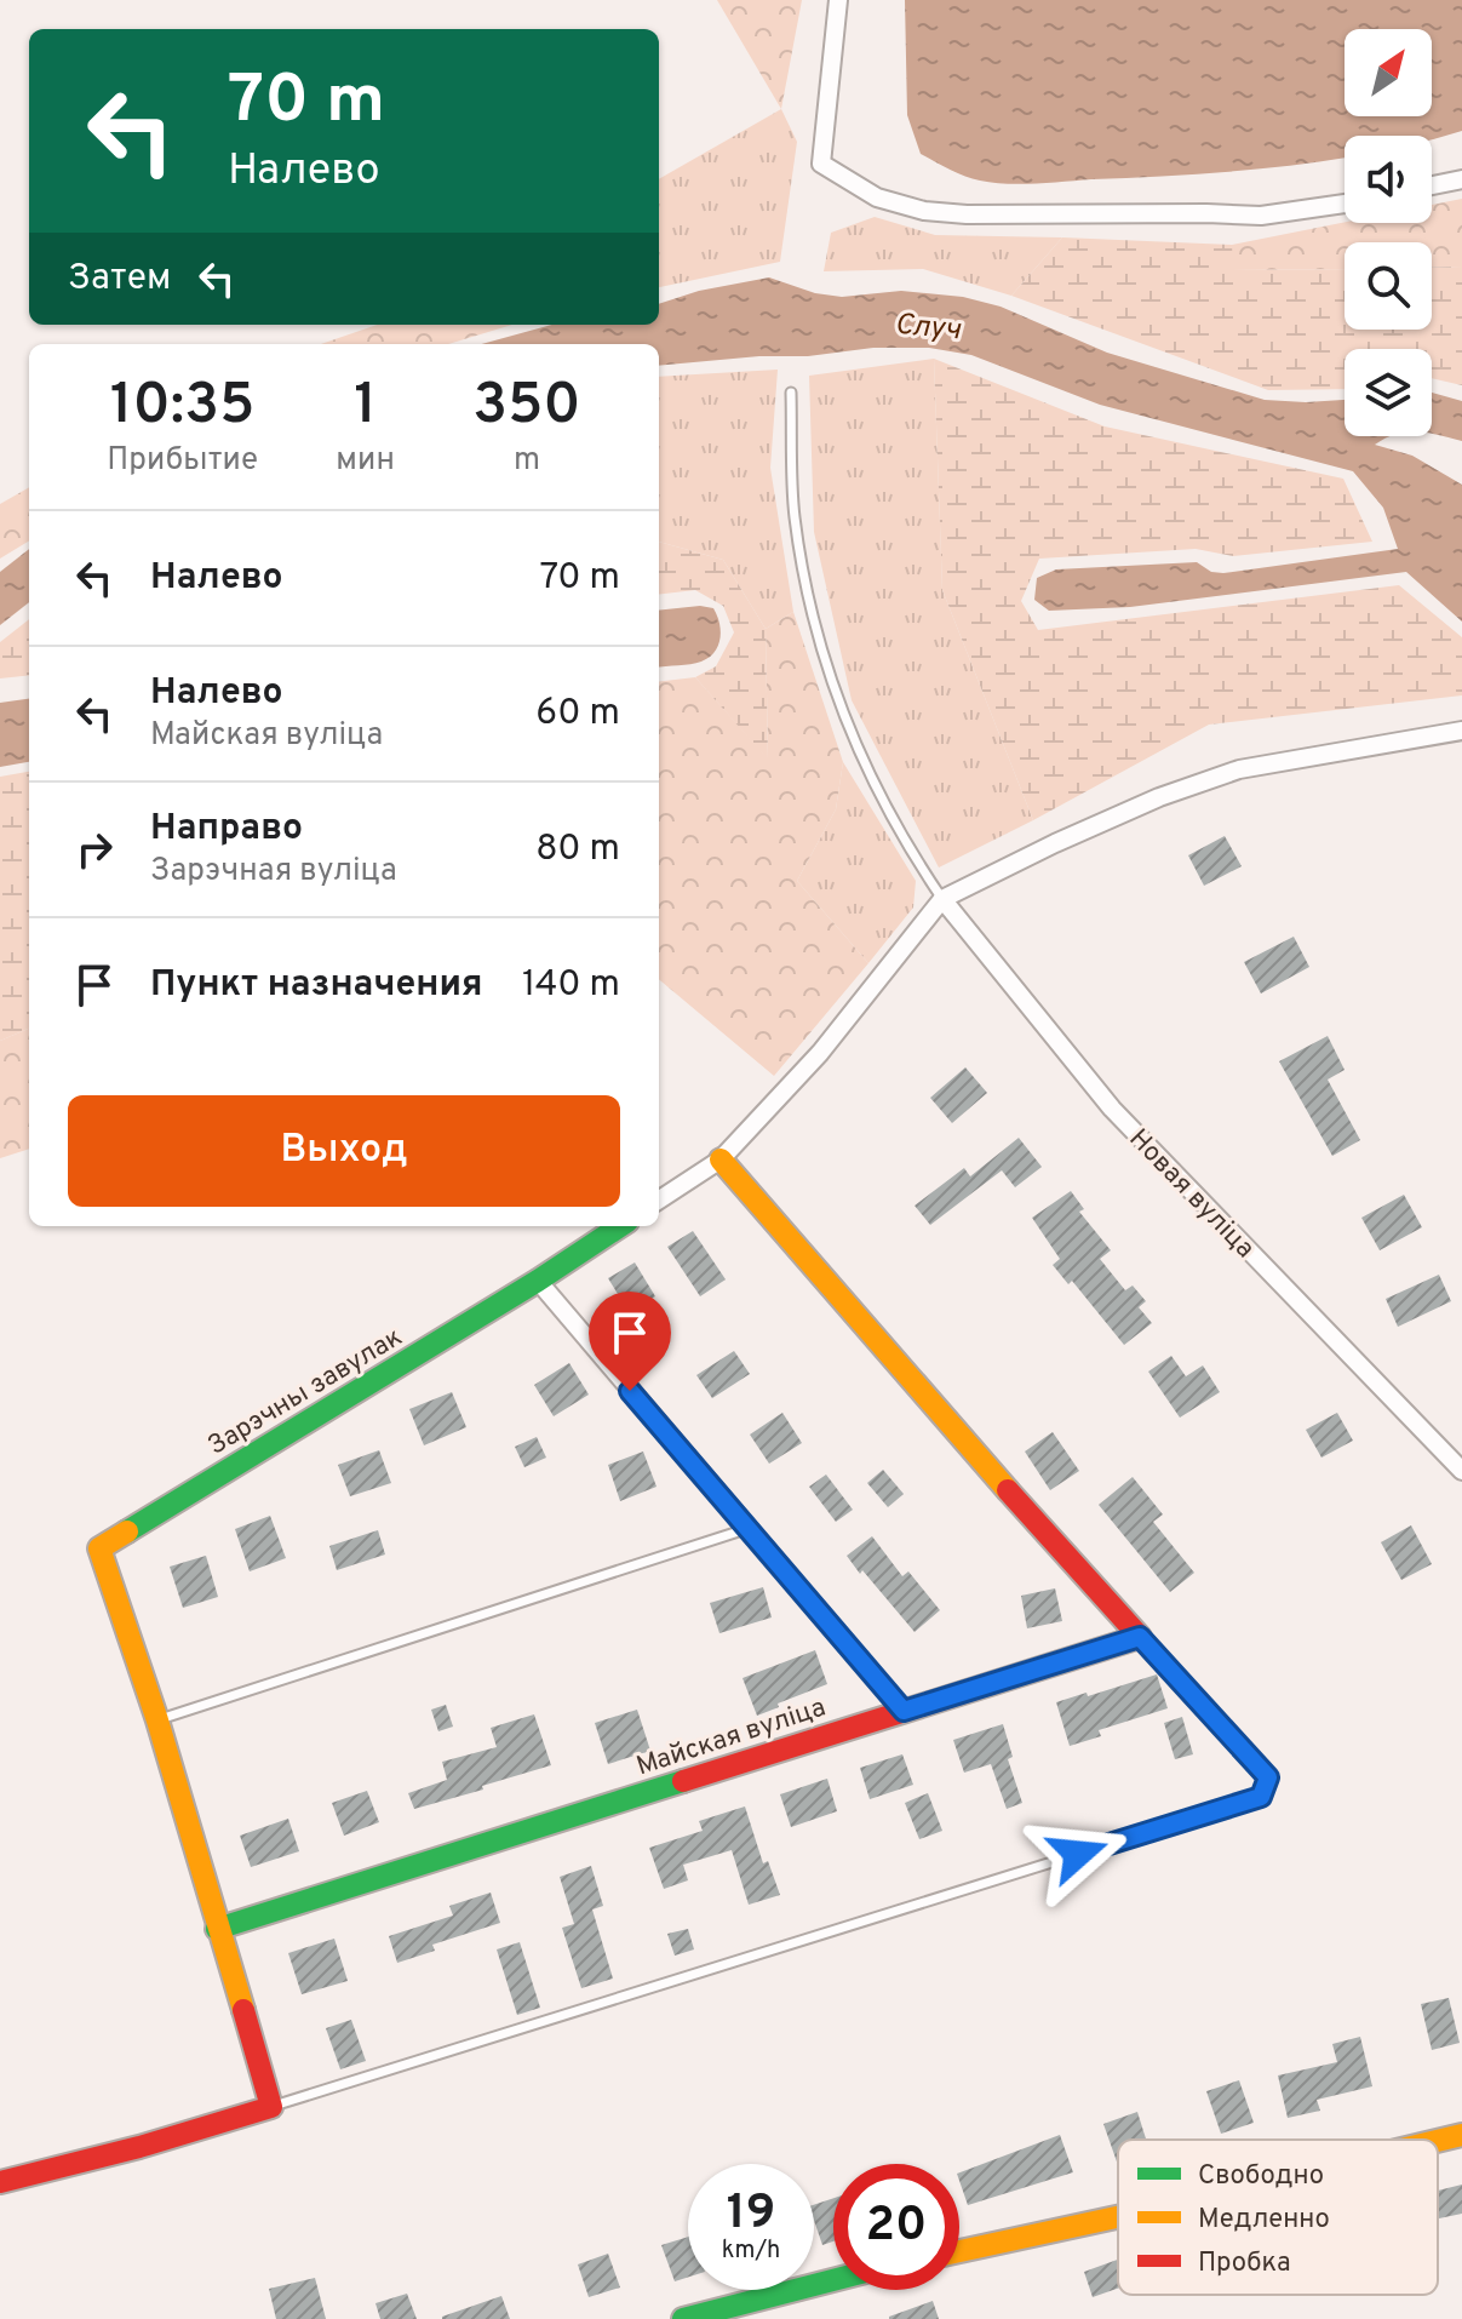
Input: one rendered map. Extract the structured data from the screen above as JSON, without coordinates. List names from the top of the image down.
{
  "streets": {
    "street": ["Новая вуліца", "Зарэчны завулак", "Майская вуліца"]
  },
  "water": ["Случ"],
  "legend": ["Свободно", "Медленно", "Пробка"],
  "north": "top right",
  "page": {
    "turn": ["70 m", "Налево"],
    "then": "Затем",
    "eta": [
      "10:35",
      "Прибытие",
      "1",
      "мин",
      "350",
      "m"
    ],
    "list": [
      {
        "name": "Налево",
        "value": "70 m"
      },
      {
        "name": "Налево",
        "note": "Майская вуліца",
        "value": "60 m"
      },
      {
        "name": "Направо",
        "note": "Зарэчная вуліца",
        "value": "80 m"
      },
      {
        "name": "Пункт назначения",
        "value": "140 m"
      }
    ],
    "buttons": "Выход",
    "speed": "19 km/h",
    "limit": "20"
  }
}
